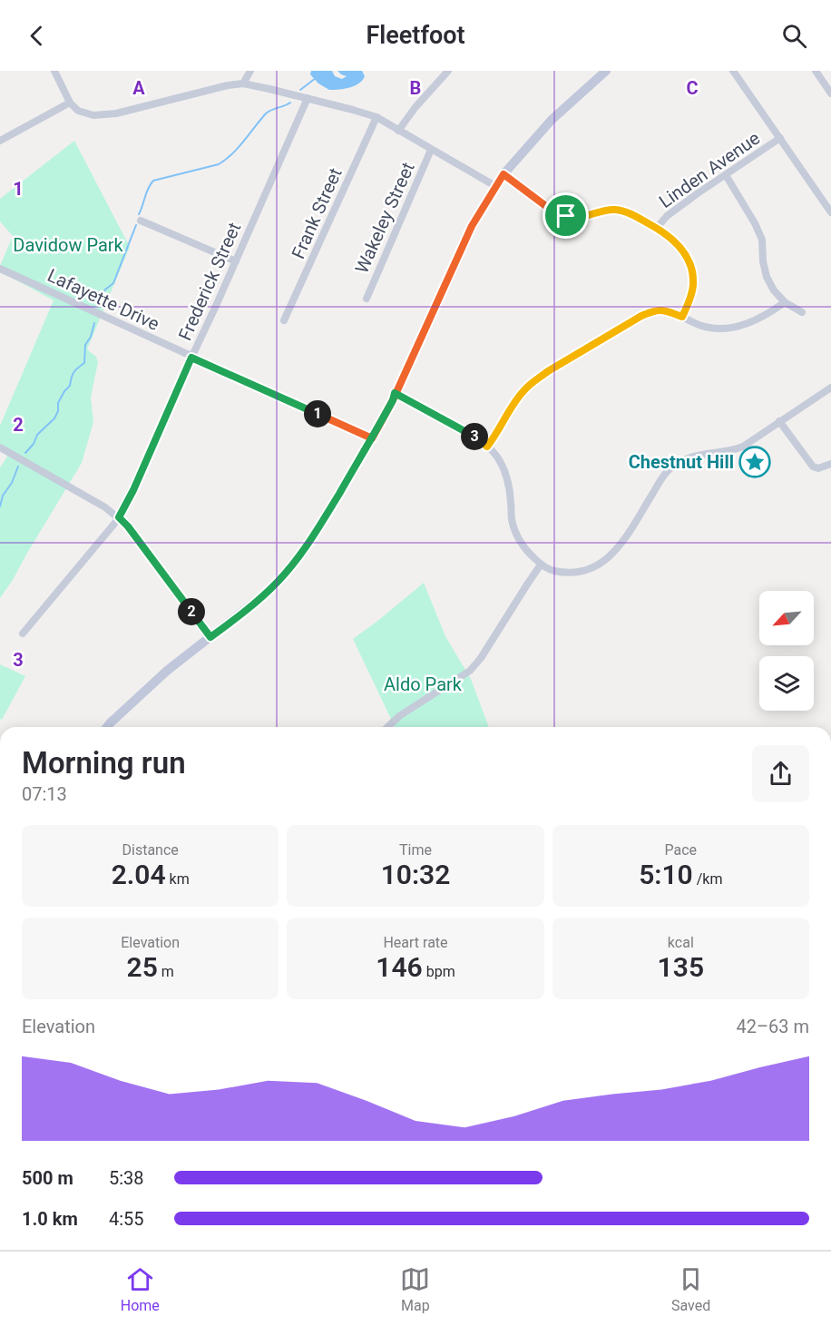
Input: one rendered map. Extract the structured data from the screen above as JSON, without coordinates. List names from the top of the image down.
{
  "streets": {
    "street": [
      "Linden Avenue",
      "Frank Street",
      "Wakeley Street",
      "Frederick Street",
      "Lafayette Drive"
    ]
  },
  "crossings": [
    ["Frederick Street", "Lafayette Drive"]
  ],
  "parks": ["Davidow Park", "Aldo Park"],
  "places": {
    "place": ["Chestnut Hill"]
  },
  "north": "bottom left",
  "page": {
    "header": "Fleetfoot",
    "pins": ["1", "3", "2"],
    "heading": ["Morning run", "07:13"],
    "stats": [
      ["Distance", "2.04 km"],
      ["Time", "10:32"],
      ["Pace", "5:10 /km"],
      ["Elevation", "25 m"],
      ["Heart rate", "146 bpm"],
      ["kcal", "135"]
    ],
    "chart": ["Elevation", "42–63 m"],
    "list": [
      {
        "name": "500 m",
        "note": "5:38"
      },
      {
        "name": "1.0 km",
        "note": "4:55"
      }
    ],
    "tabs": ["Home", "Map", "Saved"]
  },
  "grid": {
    "columns": ["A", "B", "C"],
    "rows": ["1", "2", "3"]
  }
}
